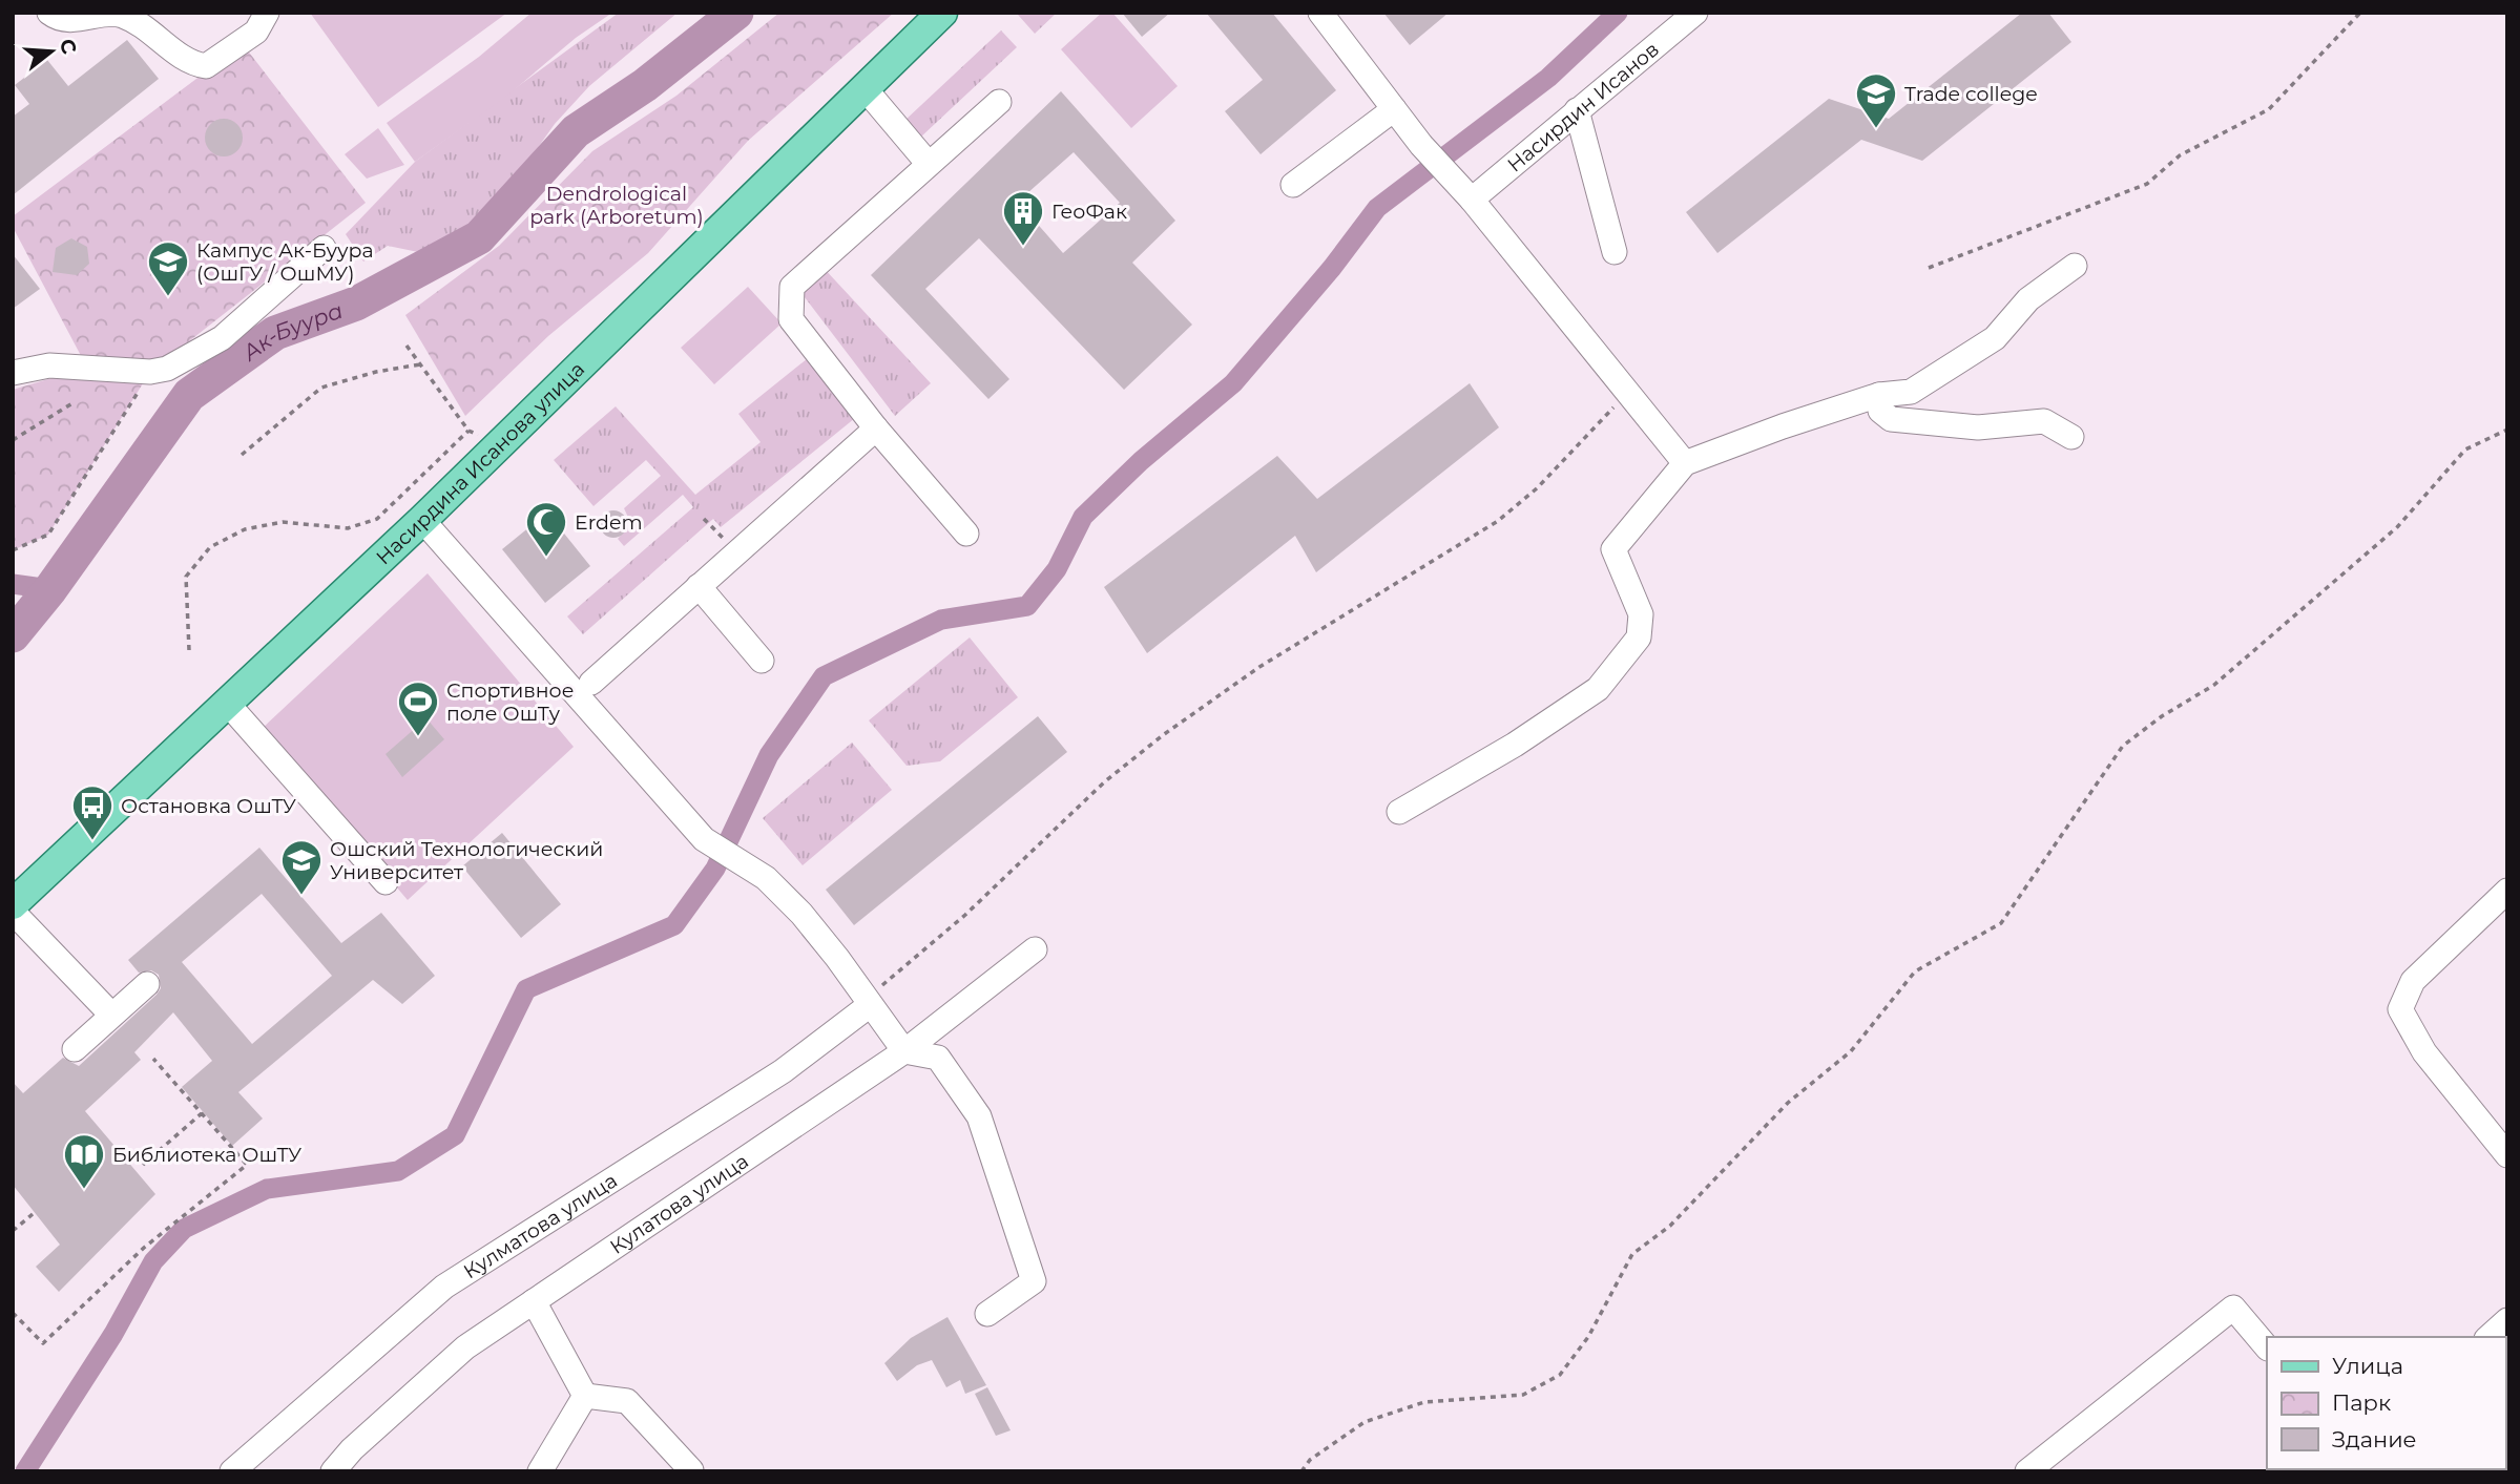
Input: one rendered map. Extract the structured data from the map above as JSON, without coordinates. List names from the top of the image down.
{
  "streets": {
    "main road": ["Насирдина Исанова улица"],
    "street": ["Насирдин Исанов", "Кулатова улица", "Кулматова улица"]
  },
  "water": ["Ак-Буура"],
  "parks": ["Dendrological park (Arboretum)"],
  "places": {
    "school or university": ["Trade college", "Кампус Ак-Буура (ОшГУ / ОшМУ)", "Ошский Технологический Университет"],
    "building": ["ГеоФак"],
    "mosque": ["Erdem"],
    "sports": ["Спортивное поле ОшТу"],
    "bus stop": ["Остановка ОшТУ"],
    "library": ["Библиотека ОшТУ"]
  },
  "legend": ["Улица", "Парк", "Здание"],
  "north": "right"
}
